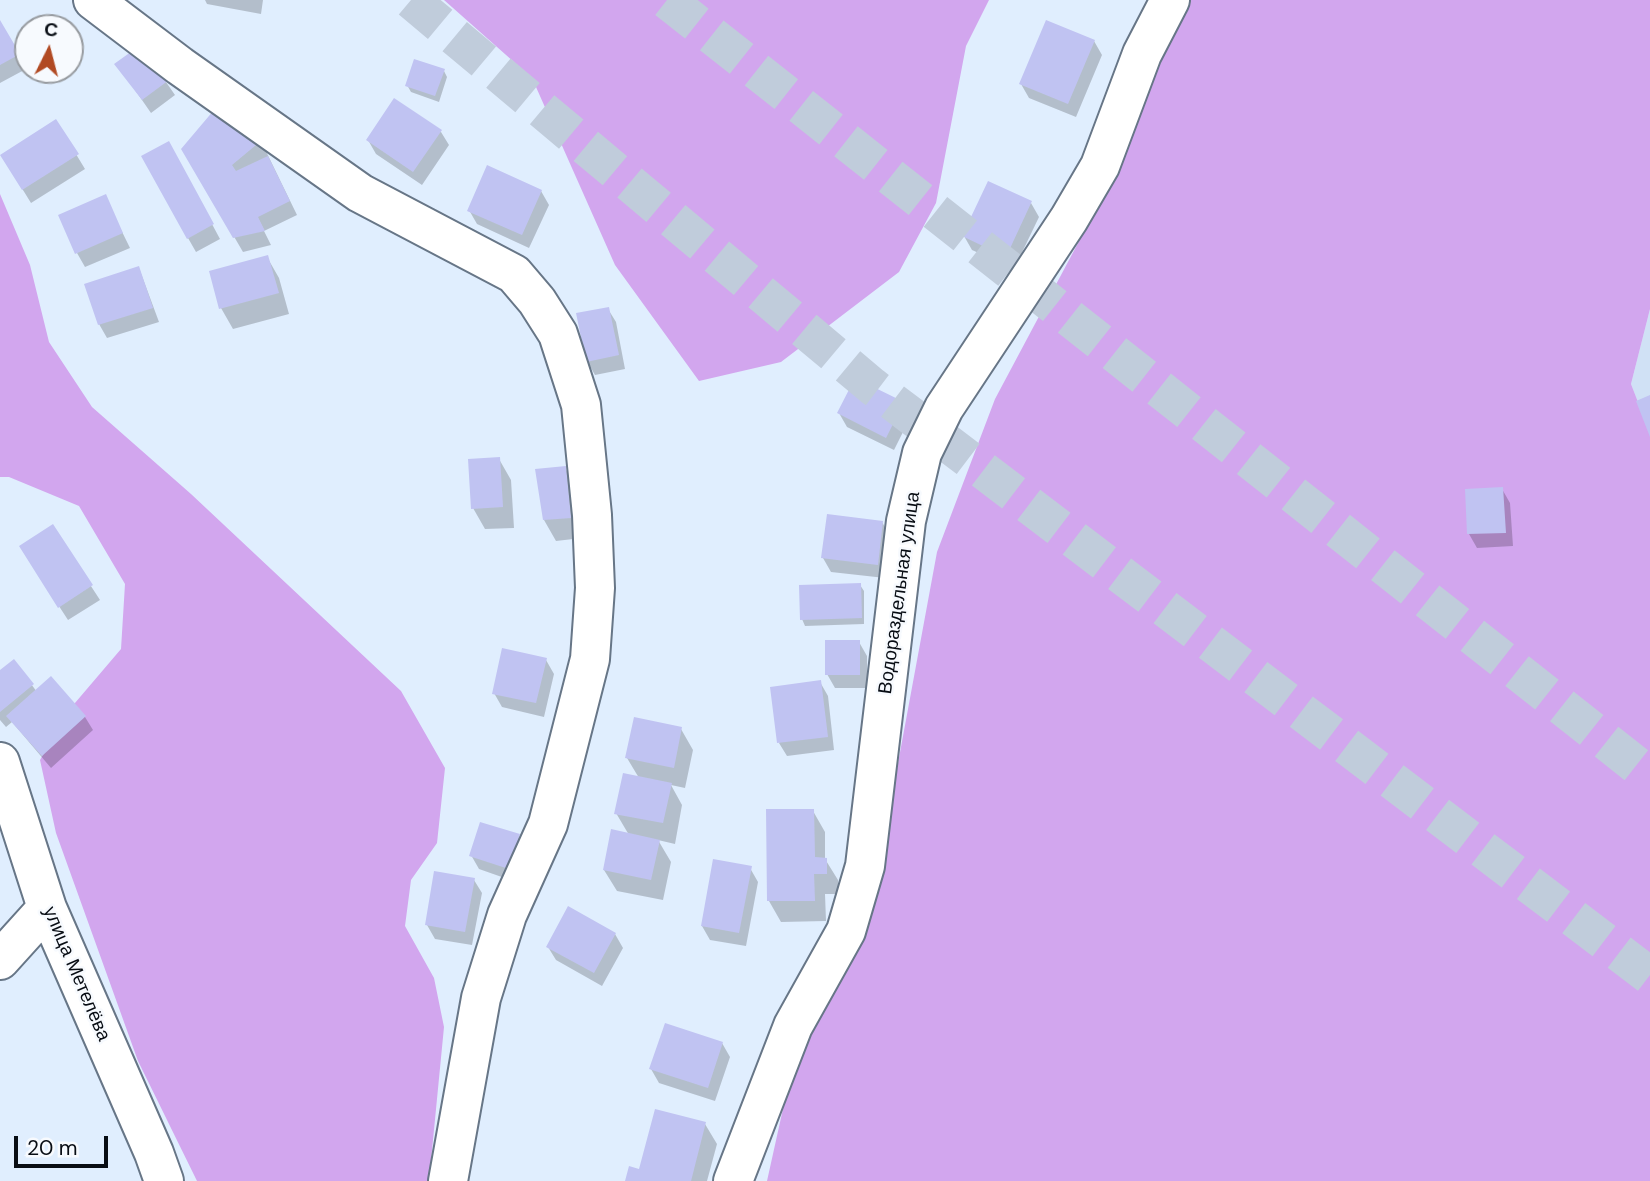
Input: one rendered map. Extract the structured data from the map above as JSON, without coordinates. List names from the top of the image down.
{
  "streets": {
    "street": ["Водораздельная улица", "улица Метелёва"]
  },
  "scale_bar": "20 m",
  "north": "top"
}
